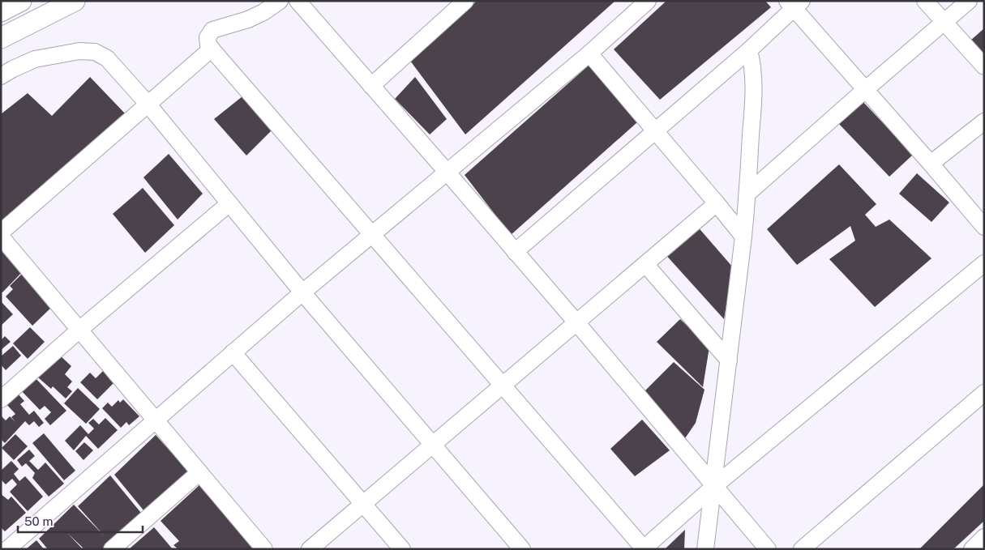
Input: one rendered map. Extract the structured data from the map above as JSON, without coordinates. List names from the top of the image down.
{
  "scale_bar": "50 m"
}
